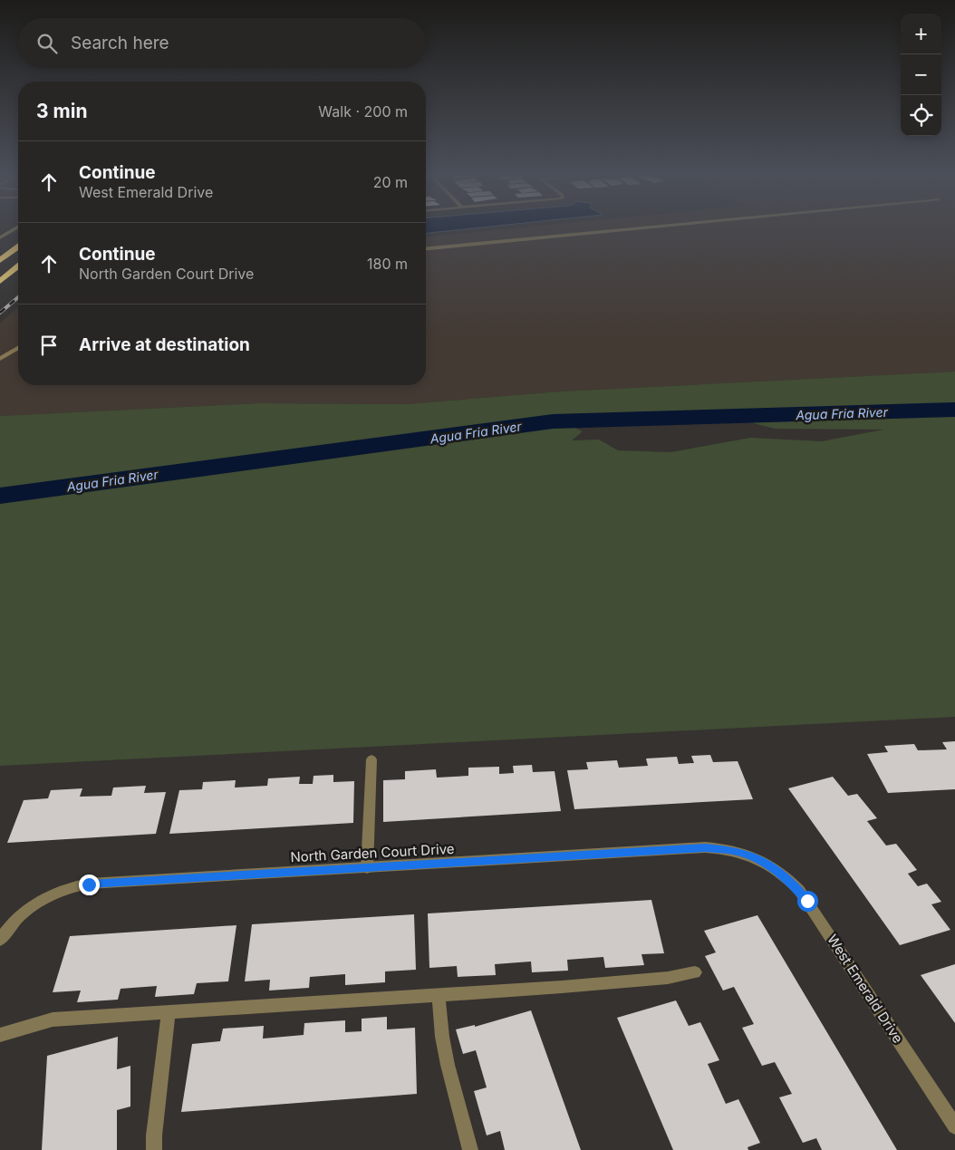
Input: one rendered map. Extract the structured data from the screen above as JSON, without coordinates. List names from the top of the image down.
{
  "streets": {
    "street": ["North Garden Court Drive", "West Emerald Drive"]
  },
  "crossings": [
    ["North Garden Court Drive", "West Emerald Drive"]
  ],
  "water": ["Agua Fria River"],
  "page": {
    "map_buttons": ["+", "−"],
    "search": "Search here",
    "heading": ["3 min", "Walk · 200 m"],
    "list": [
      ["Continue", "West Emerald Drive", "20 m"],
      ["Continue", "North Garden Court Drive", "180 m"],
      "Arrive at destination"
    ]
  }
}
